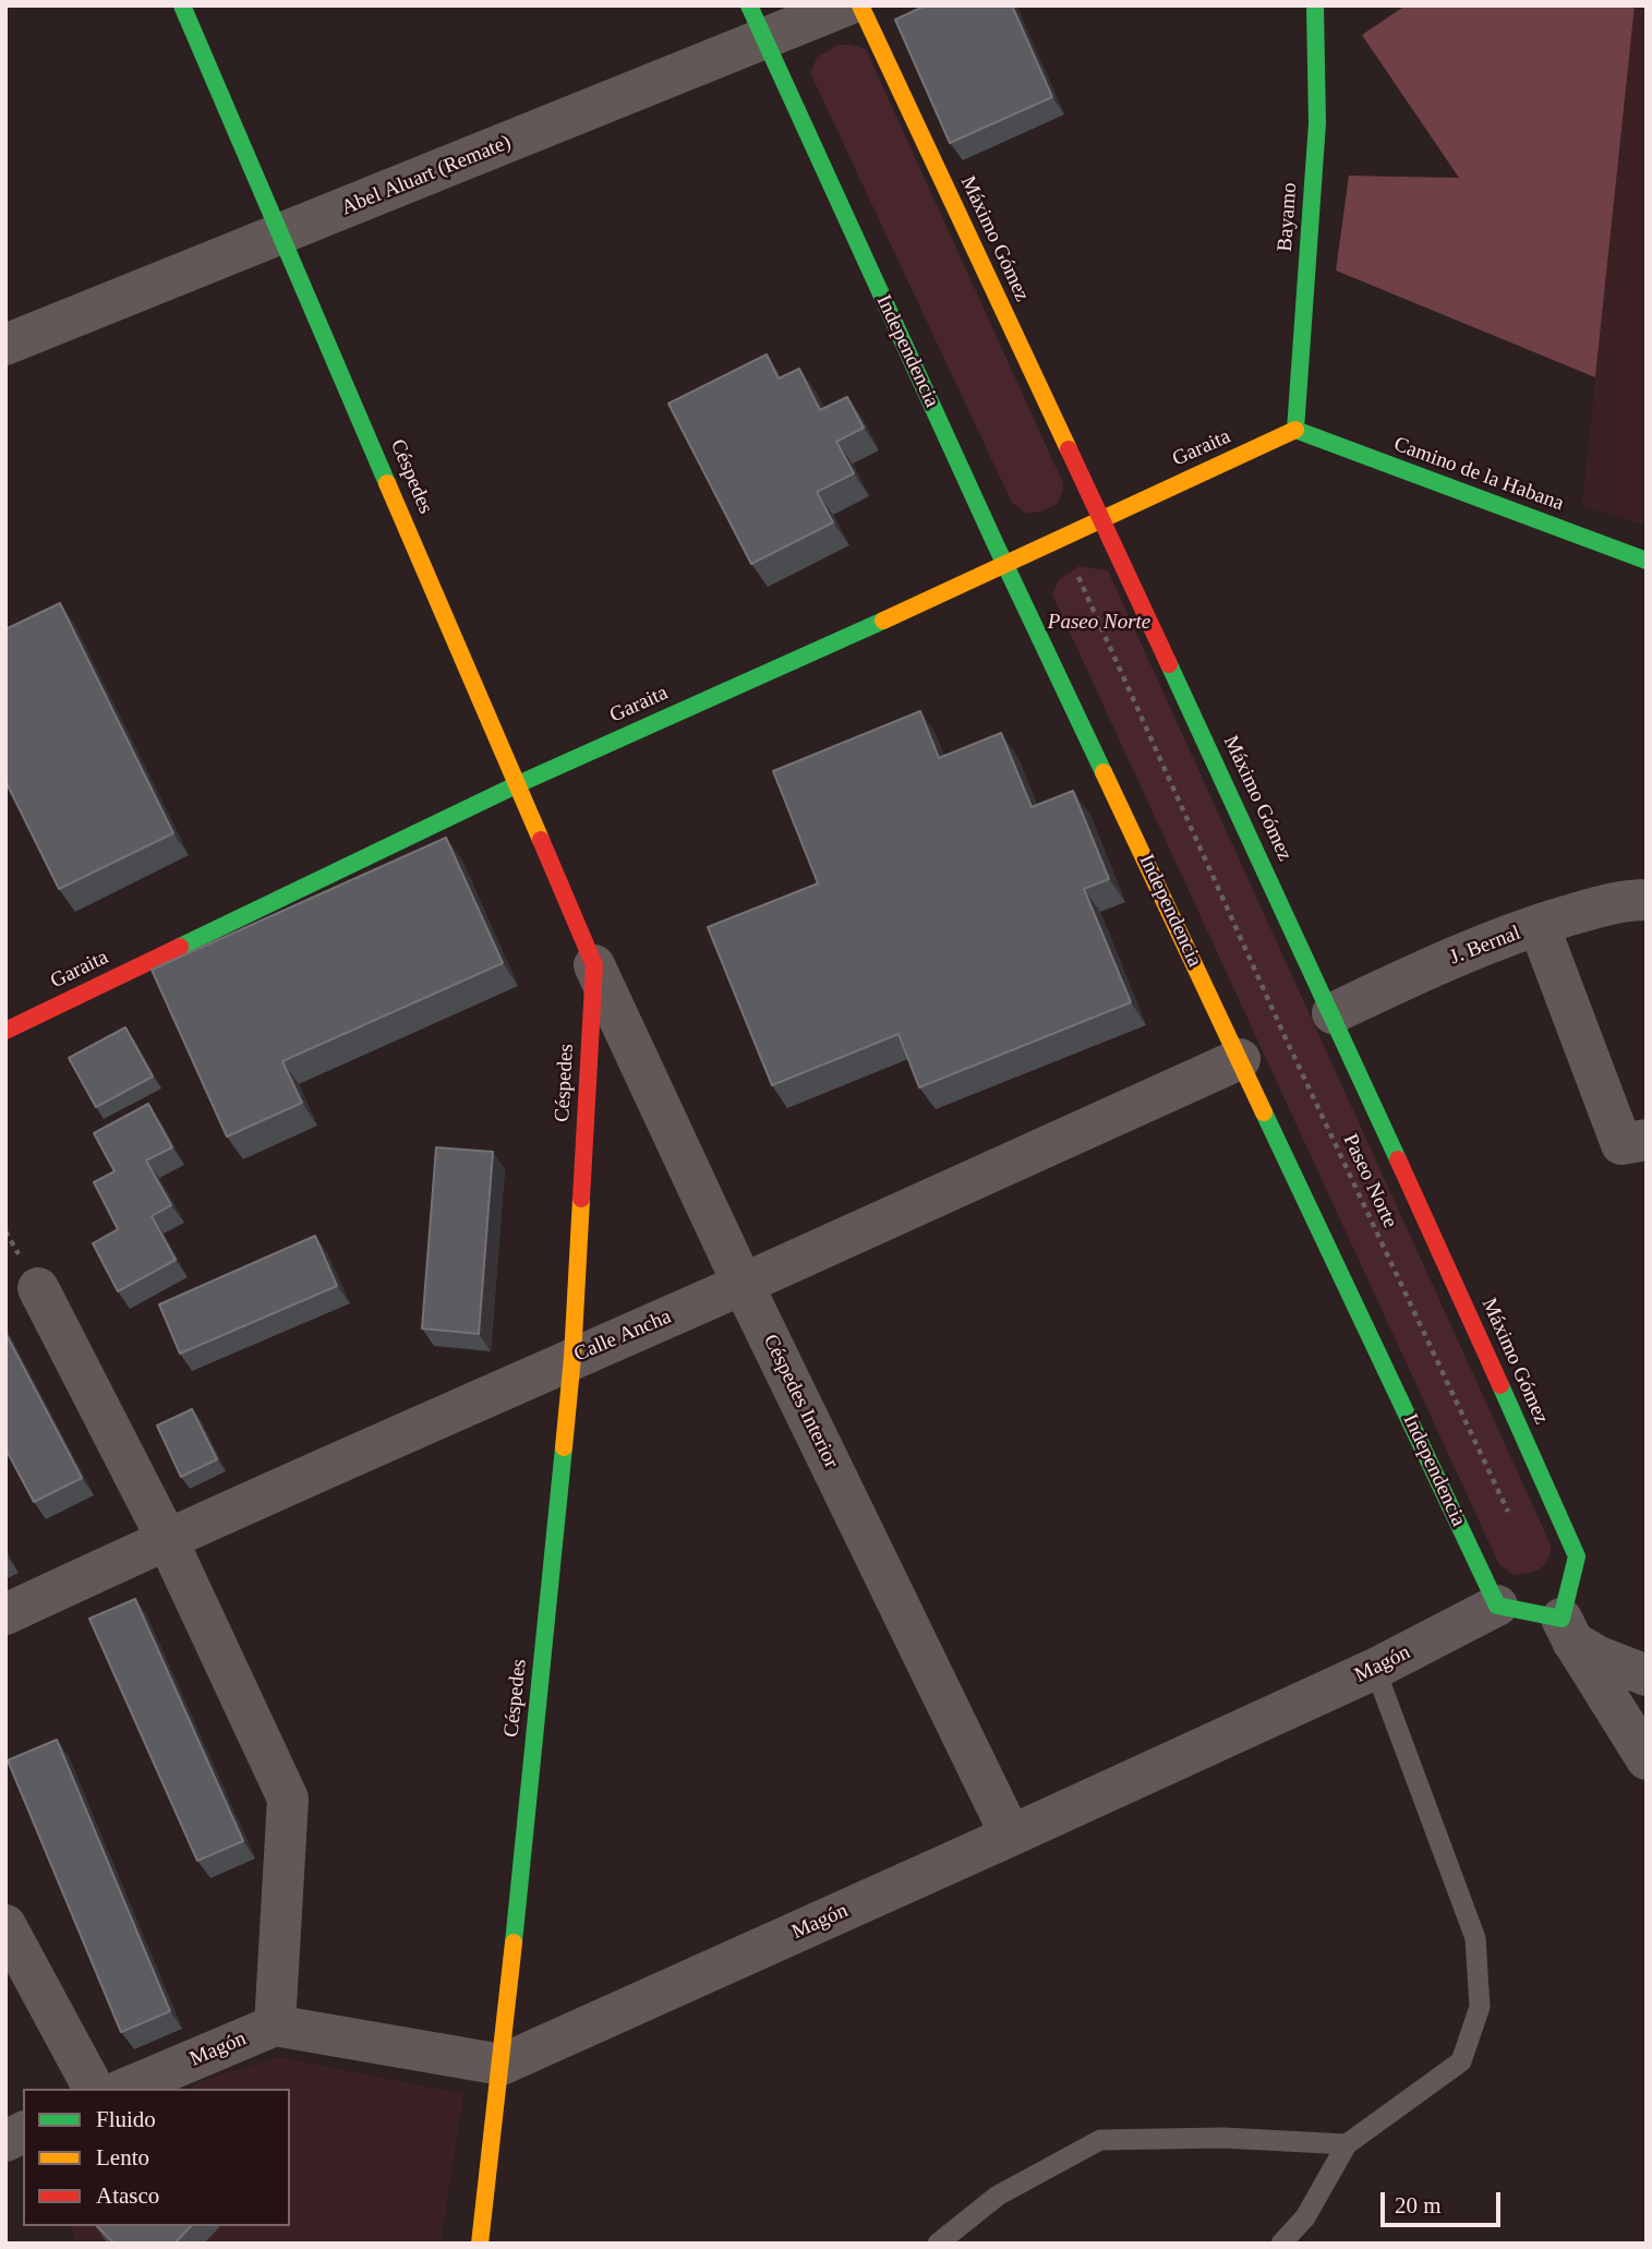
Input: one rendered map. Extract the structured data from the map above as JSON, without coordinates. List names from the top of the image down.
{
  "streets": {
    "street": [
      "Abel Aluart (Remate)",
      "Bayamo",
      "Máximo Gómez",
      "Independencia",
      "Garaita",
      "Camino de la Habana",
      "Céspedes",
      "J. Bernal",
      "Calle Ancha",
      "Céspedes Interior",
      "Magón"
    ],
    "path": ["Paseo Norte"]
  },
  "crossings": [
    ["Abel Aluart (Remate)", "Independencia"],
    ["Abel Aluart (Remate)", "Céspedes"],
    ["Bayamo", "Garaita"],
    ["Bayamo", "Camino de la Habana"],
    ["Máximo Gómez", "Garaita"],
    ["Máximo Gómez", "J. Bernal"],
    ["Independencia", "Garaita"],
    ["Independencia", "Calle Ancha"],
    ["Independencia", "Magón"],
    ["Garaita", "Camino de la Habana"],
    ["Garaita", "Céspedes"],
    ["Garaita", "Paseo Norte"],
    ["Céspedes", "Calle Ancha"],
    ["Céspedes", "Céspedes Interior"],
    ["Céspedes", "Magón"],
    ["Calle Ancha", "Céspedes Interior"],
    ["Céspedes Interior", "Magón"]
  ],
  "parks": ["Paseo Norte"],
  "legend": ["Fluido", "Lento", "Atasco"],
  "scale_bar": "20 m"
}
